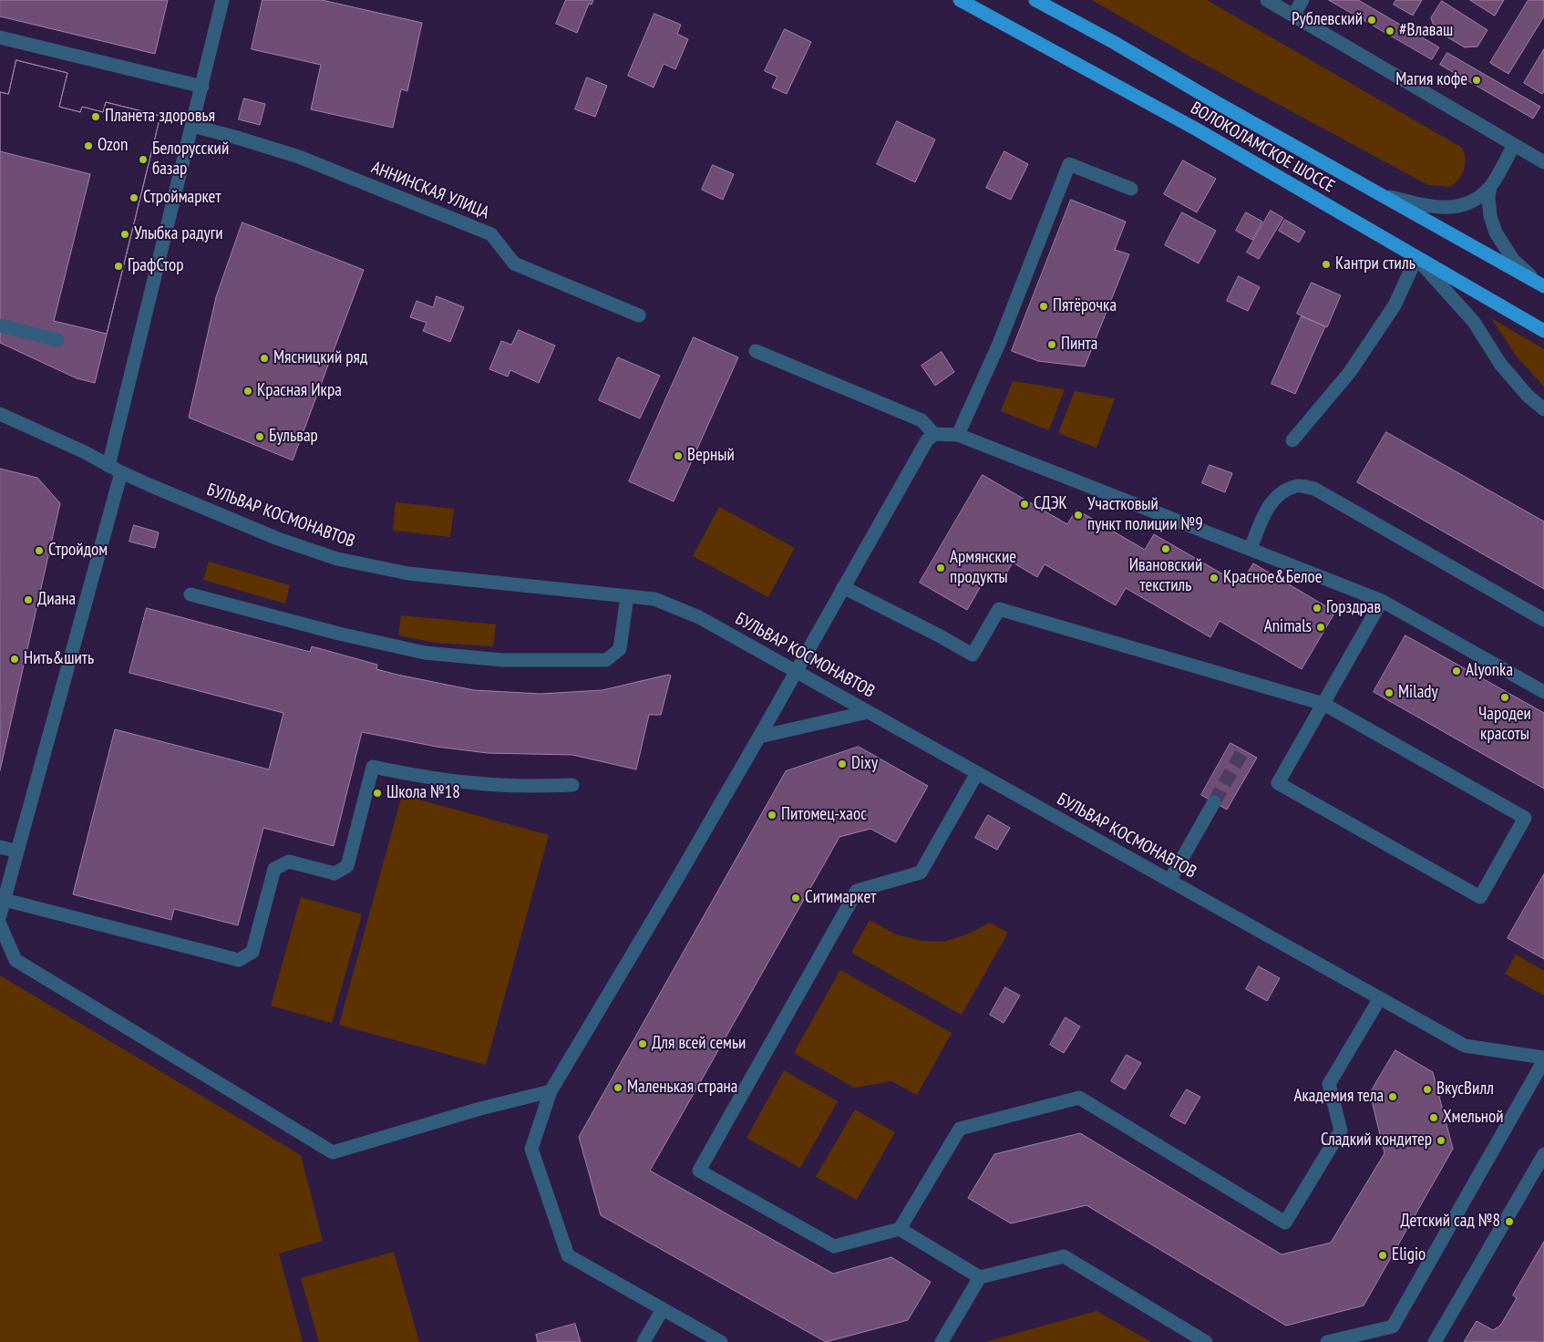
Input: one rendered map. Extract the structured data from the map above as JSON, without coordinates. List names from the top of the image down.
{
  "streets": {
    "main road": ["ВОЛОКОЛАМСКОЕ ШОССЕ"],
    "street": ["АННИНСКАЯ УЛИЦА", "БУЛЬВАР КОСМОНАВТОВ"]
  },
  "places": [
    "Рублевский",
    "#Влаваш",
    "Магия кофе",
    "Планета здоровья",
    "Ozon",
    "Белорусский базар",
    "Строймаркет",
    "Улыбка радуги",
    "Кантри стиль",
    "ГрафСтор",
    "Пятёрочка",
    "Пинта",
    "Мясницкий ряд",
    "Красная Икра",
    "Бульвар",
    "Верный",
    "СДЭК",
    "Участковый пункт полиции №9",
    "Ивановский текстиль",
    "Стройдом",
    "Армянские продукты",
    "Красное&Белое",
    "Диана",
    "Горздрав",
    "Animals",
    "Нить&шить",
    "Alyonka",
    "Milady",
    "Чародеи красоты",
    "Dixy",
    "Школа №18",
    "Питомец-хаос",
    "Ситимаркет",
    "Для всей семьи",
    "Маленькая страна",
    "ВкусВилл",
    "Академия тела",
    "Хмельной",
    "Сладкий кондитер",
    "Детский сад №8",
    "Eligio"
  ]
}
